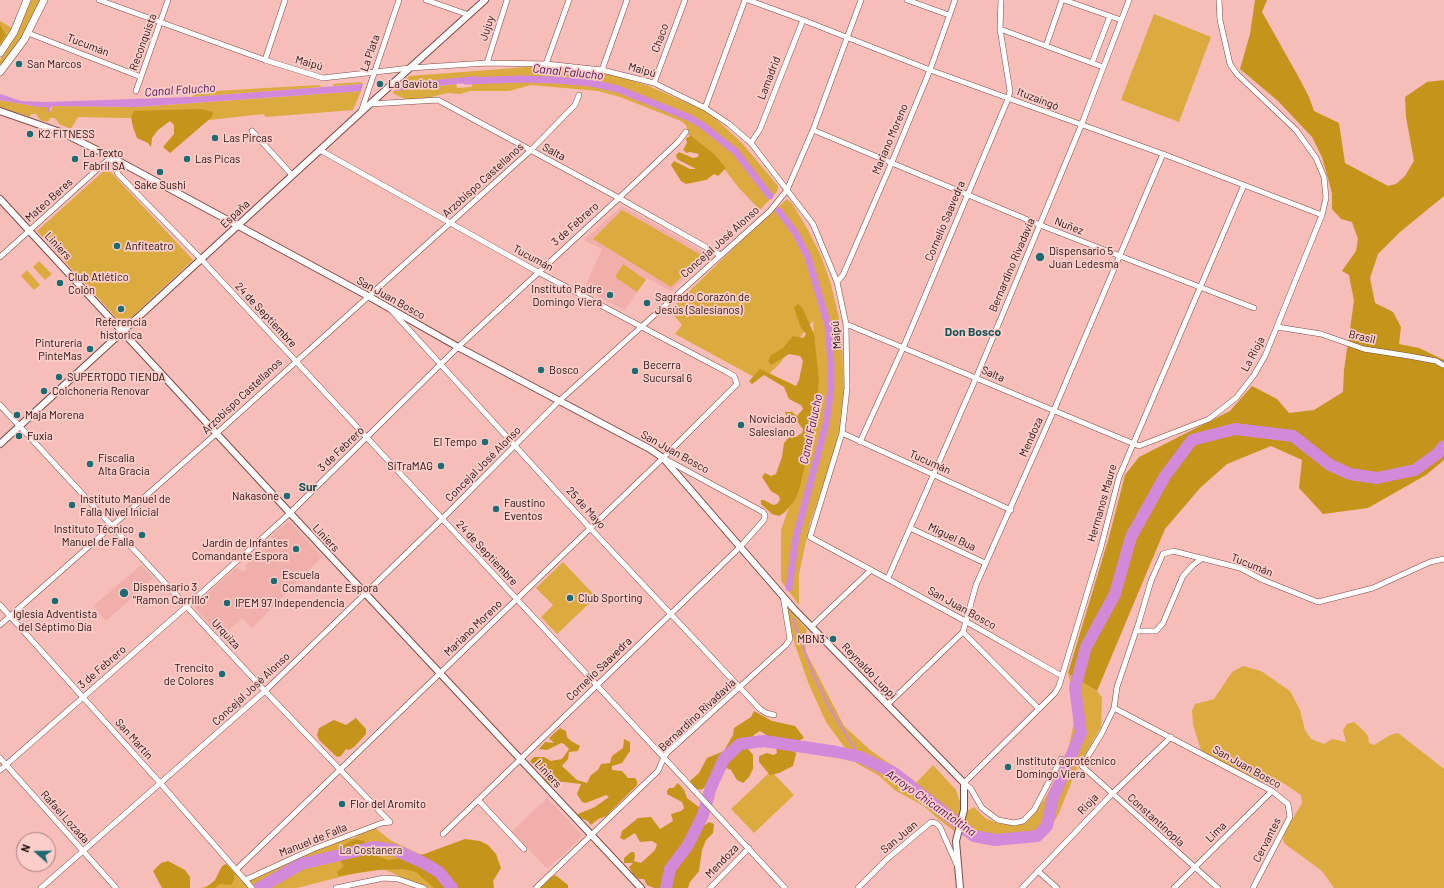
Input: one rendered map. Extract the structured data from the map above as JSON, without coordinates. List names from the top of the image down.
{
  "streets": {
    "street": [
      "Jujuy",
      "Chaco",
      "Reconquista",
      "Tucumán",
      "La Plata",
      "Maipú",
      "Lamadrid",
      "Ituzaingó",
      "Mariano Moreno",
      "Salta",
      "Arzobispo Castellanos",
      "Mateo Beres",
      "España",
      "Cornelio Saavedra",
      "3 de Febrero",
      "Nuñez",
      "Concejal José Alonso",
      "Liniers",
      "Bernardino Rivadavia",
      "San Juan Bosco",
      "24 de Septiembre",
      "Brasil",
      "La Rioja",
      "Mendoza",
      "Hermanos Maure",
      "25 de Mayo",
      "Miguel Bua",
      "Urquiza",
      "Reynaldo Luppi",
      "San Martín",
      "Rioja",
      "Rafael Lozada",
      "Constantinopla",
      "Lima",
      "San Juan",
      "Manuel de Falla",
      "Cervantes"
    ]
  },
  "crossings": [
    ["Jujuy", "Maipú"],
    ["Chaco", "Maipú"],
    ["Reconquista", "Tucumán"],
    ["Reconquista", "Maipú"],
    ["Tucumán", "Maipú"],
    ["Tucumán", "Mariano Moreno"],
    ["Tucumán", "Arzobispo Castellanos"],
    ["Tucumán", "España"],
    ["Tucumán", "Cornelio Saavedra"],
    ["Tucumán", "3 de Febrero"],
    ["Tucumán", "Concejal José Alonso"],
    ["Tucumán", "Bernardino Rivadavia"],
    ["Tucumán", "Mendoza"],
    ["La Plata", "Maipú"],
    ["La Plata", "España"],
    ["Maipú", "Lamadrid"],
    ["Maipú", "Mariano Moreno"],
    ["Maipú", "Salta"],
    ["Maipú", "España"],
    ["Maipú", "Concejal José Alonso"],
    ["Maipú", "San Juan Bosco"],
    ["Lamadrid", "Ituzaingó"],
    ["Ituzaingó", "Mariano Moreno"],
    ["Ituzaingó", "Cornelio Saavedra"],
    ["Ituzaingó", "Concejal José Alonso"],
    ["Ituzaingó", "Bernardino Rivadavia"],
    ["Ituzaingó", "La Rioja"],
    ["Ituzaingó", "Mendoza"],
    ["Ituzaingó", "Hermanos Maure"],
    ["Mariano Moreno", "Nuñez"],
    ["Mariano Moreno", "Liniers"],
    ["Mariano Moreno", "San Juan Bosco"],
    ["Mariano Moreno", "24 de Septiembre"],
    ["Mariano Moreno", "25 de Mayo"],
    ["Mariano Moreno", "Urquiza"],
    ["Mariano Moreno", "Reynaldo Luppi"],
    ["Mariano Moreno", "San Martín"],
    ["Salta", "Arzobispo Castellanos"],
    ["Salta", "España"],
    ["Salta", "Cornelio Saavedra"],
    ["Salta", "3 de Febrero"],
    ["Salta", "Concejal José Alonso"],
    ["Salta", "Bernardino Rivadavia"],
    ["Salta", "Mendoza"],
    ["Salta", "Hermanos Maure"],
    ["Arzobispo Castellanos", "Liniers"],
    ["Arzobispo Castellanos", "San Juan Bosco"],
    ["Arzobispo Castellanos", "24 de Septiembre"],
    ["Arzobispo Castellanos", "Urquiza"],
    ["Arzobispo Castellanos", "San Martín"],
    ["Mateo Beres", "Liniers"],
    ["Mateo Beres", "San Juan Bosco"],
    ["Mateo Beres", "24 de Septiembre"],
    ["España", "Liniers"],
    ["España", "San Juan Bosco"],
    ["España", "24 de Septiembre"],
    ["España", "Urquiza"],
    ["Cornelio Saavedra", "Nuñez"],
    ["Cornelio Saavedra", "Liniers"],
    ["Cornelio Saavedra", "San Juan Bosco"],
    ["Cornelio Saavedra", "24 de Septiembre"],
    ["Cornelio Saavedra", "25 de Mayo"],
    ["Cornelio Saavedra", "Reynaldo Luppi"],
    ["3 de Febrero", "Liniers"],
    ["3 de Febrero", "San Juan Bosco"],
    ["3 de Febrero", "24 de Septiembre"],
    ["3 de Febrero", "25 de Mayo"],
    ["3 de Febrero", "Urquiza"],
    ["3 de Febrero", "San Martín"],
    ["3 de Febrero", "Rafael Lozada"],
    ["Nuñez", "Concejal José Alonso"],
    ["Nuñez", "Bernardino Rivadavia"],
    ["Nuñez", "Mendoza"],
    ["Nuñez", "Hermanos Maure"],
    ["Concejal José Alonso", "Liniers"],
    ["Concejal José Alonso", "San Juan Bosco"],
    ["Concejal José Alonso", "24 de Septiembre"],
    ["Concejal José Alonso", "25 de Mayo"],
    ["Concejal José Alonso", "Urquiza"],
    ["Concejal José Alonso", "San Martín"],
    ["Concejal José Alonso", "Rafael Lozada"],
    ["Liniers", "Bernardino Rivadavia"],
    ["Bernardino Rivadavia", "San Juan Bosco"],
    ["Bernardino Rivadavia", "24 de Septiembre"],
    ["Bernardino Rivadavia", "25 de Mayo"],
    ["Bernardino Rivadavia", "Miguel Bua"],
    ["Bernardino Rivadavia", "Reynaldo Luppi"],
    ["San Juan Bosco", "24 de Septiembre"],
    ["San Juan Bosco", "Mendoza"],
    ["San Juan Bosco", "Hermanos Maure"],
    ["San Juan Bosco", "25 de Mayo"],
    ["San Juan Bosco", "Reynaldo Luppi"],
    ["San Juan Bosco", "Rioja"],
    ["San Juan Bosco", "Constantinopla"],
    ["San Juan Bosco", "Lima"],
    ["San Juan Bosco", "Cervantes"],
    ["24 de Septiembre", "Mendoza"],
    ["Brasil", "La Rioja"],
    ["La Rioja", "Hermanos Maure"],
    ["Mendoza", "Miguel Bua"],
    ["Mendoza", "Reynaldo Luppi"],
    ["Hermanos Maure", "Reynaldo Luppi"],
    ["Urquiza", "Manuel de Falla"],
    ["San Martín", "Manuel de Falla"],
    ["Rioja", "Constantinopla"],
    ["Constantinopla", "Lima"]
  ],
  "districts": ["Don Bosco", "Sur"],
  "water": ["Canal Falucho", "Arroyo Chicamtoltina"],
  "parks": ["La Costanera"],
  "places": [
    "San Marcos",
    "La Gaviota",
    "K2 FITNESS",
    "Las Pircas",
    "La Texto Fabril SA",
    "Las Picas",
    "Sake Sushi",
    "Anfiteatro",
    "Dispensario 5 Juan Ledesma",
    "Club Atlético Colón",
    "Instituto Padre Domingo Viera",
    "Sagrado Corazón de Jesús (Salesianos)",
    "Referencia historica",
    "Pinturería PinteMas",
    "Bosco",
    "Becerra Sucursal 6",
    "SUPERTODO TIENDA",
    "Colchonería Renovar",
    "Maja Morena",
    "Noviciado Salesiano",
    "Fuxia",
    "El Tempo",
    "Fiscalia Alta Gracia",
    "SiTraMAG",
    "Nakasone",
    "Instituto Manuel de Falla Nivel Inicial",
    "Faustino Eventos",
    "Instituto Técnico Manuel de Falla",
    "Jardín de Infantes Comandante Espora",
    "Escuela Comandante Espora",
    "Dispensario 3 \"Ramon Carrillo\"",
    "Club Sporting",
    "Iglesia Adventista del Séptimo Día",
    "IPEM 97 Independencia",
    "MBN3",
    "Trencito de Colores",
    "Instituto agrotécnico Domingo Viera",
    "Flor del Aromito"
  ],
  "north": "left"
}
